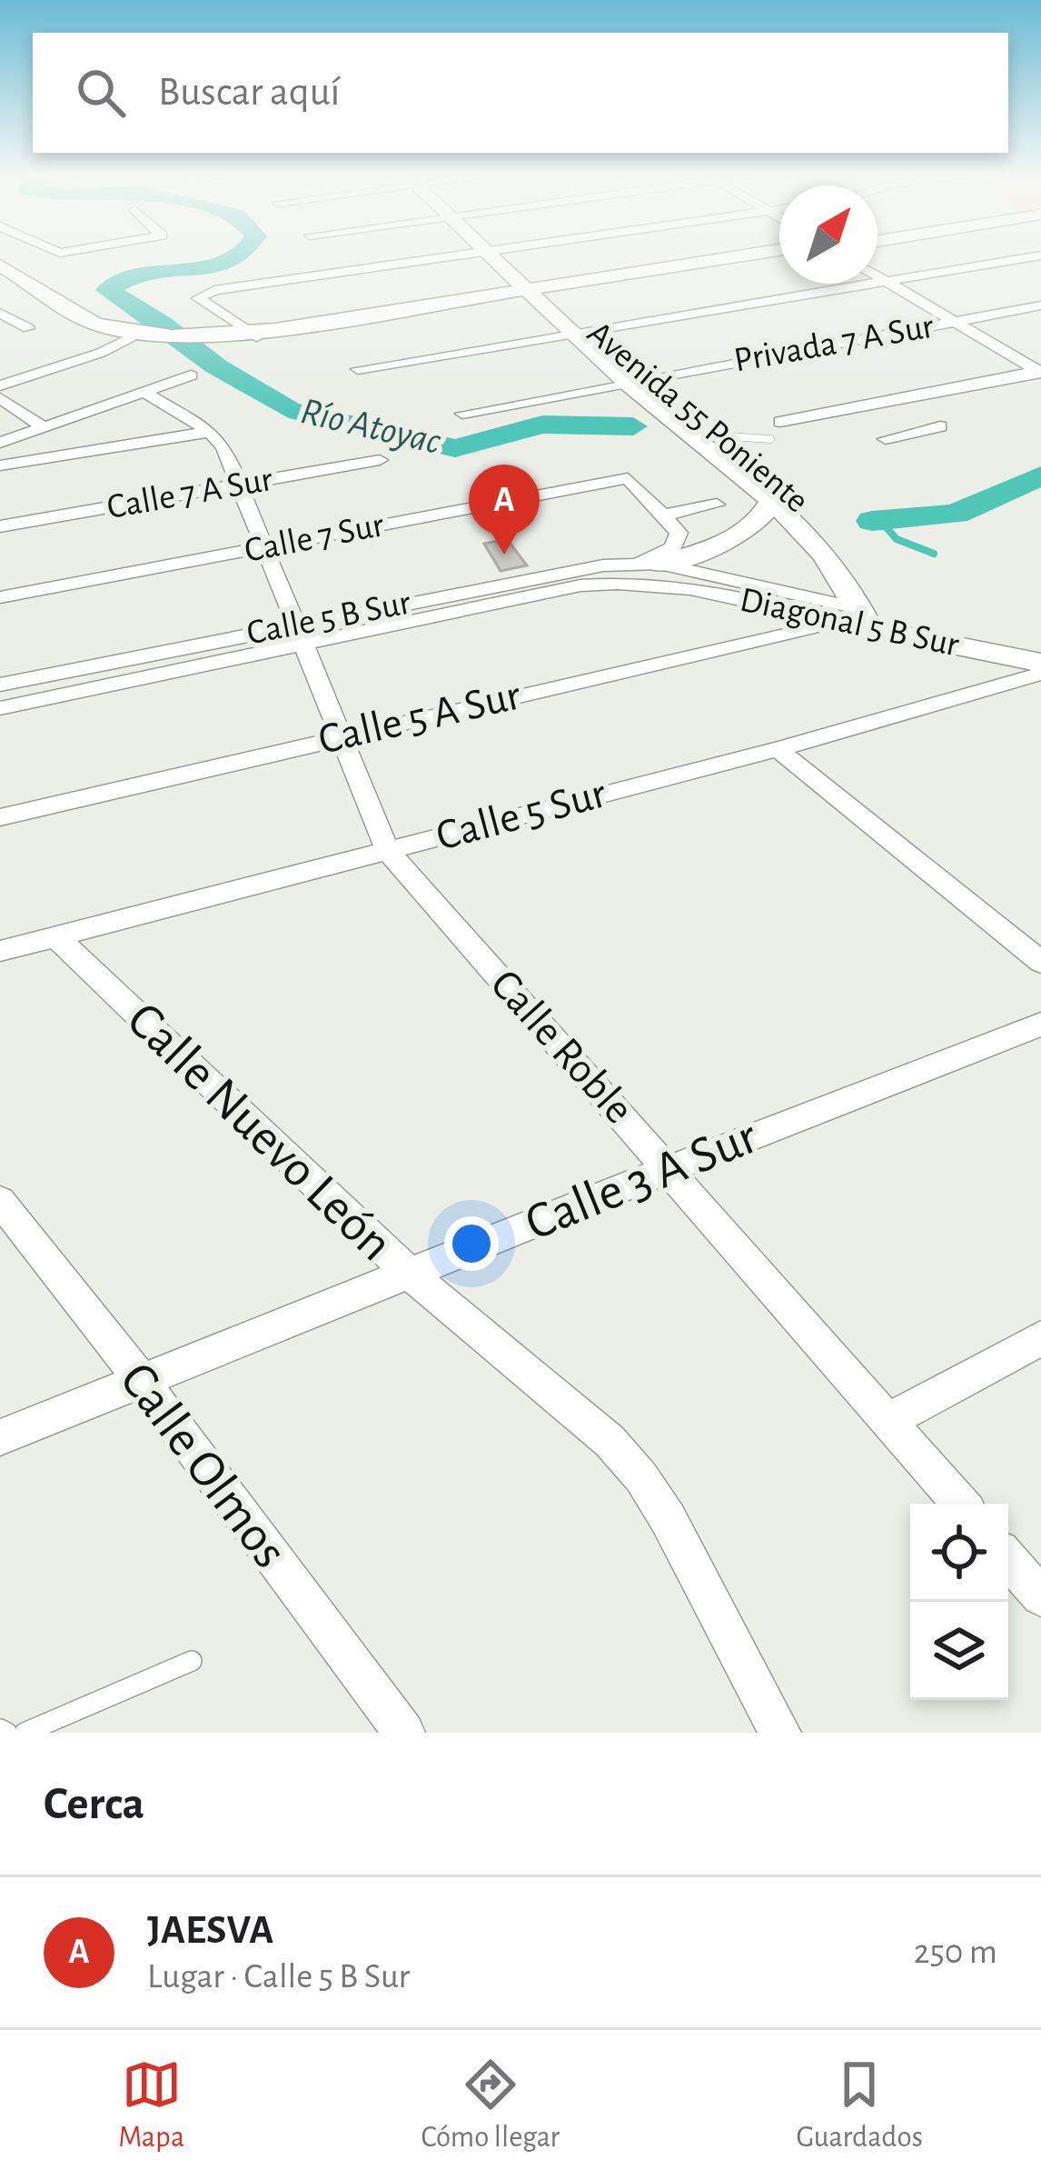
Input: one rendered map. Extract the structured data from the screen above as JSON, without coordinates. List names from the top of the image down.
{
  "streets": {
    "main road": ["Avenida 55 Poniente", "Diagonal 5 B Sur"],
    "street": [
      "Privada 7 A Sur",
      "Calle 7 A Sur",
      "Calle 7 Sur",
      "Calle 5 B Sur",
      "Calle 5 A Sur",
      "Calle 5 Sur",
      "Calle Roble",
      "Calle Nuevo León",
      "Calle 3 A Sur",
      "Calle Olmos"
    ]
  },
  "crossings": [
    ["Privada 7 A Sur", "Avenida 55 Poniente"],
    ["Avenida 55 Poniente", "Diagonal 5 B Sur"],
    ["Avenida 55 Poniente", "Calle 5 A Sur"],
    ["Calle 7 A Sur", "Calle Roble"],
    ["Calle 7 Sur", "Calle Roble"],
    ["Calle 5 B Sur", "Diagonal 5 B Sur"],
    ["Calle 5 B Sur", "Calle Roble"],
    ["Diagonal 5 B Sur", "Calle 5 A Sur"],
    ["Diagonal 5 B Sur", "Calle 5 Sur"],
    ["Calle 5 A Sur", "Calle Roble"],
    ["Calle 5 Sur", "Calle Roble"],
    ["Calle 5 Sur", "Calle Nuevo León"],
    ["Calle Roble", "Calle 3 A Sur"],
    ["Calle Nuevo León", "Calle 3 A Sur"],
    ["Calle 3 A Sur", "Calle Olmos"]
  ],
  "water": ["Río Atoyac"],
  "north": "top right",
  "page": {
    "search": "Buscar aquí",
    "pins": "A",
    "heading": "Cerca",
    "list": [
      {
        "mark": "A",
        "name": "JAESVA",
        "note": "Lugar · Calle 5 B Sur",
        "value": "250 m"
      }
    ],
    "nav": ["Mapa", "Cómo llegar", "Guardados"]
  }
}
